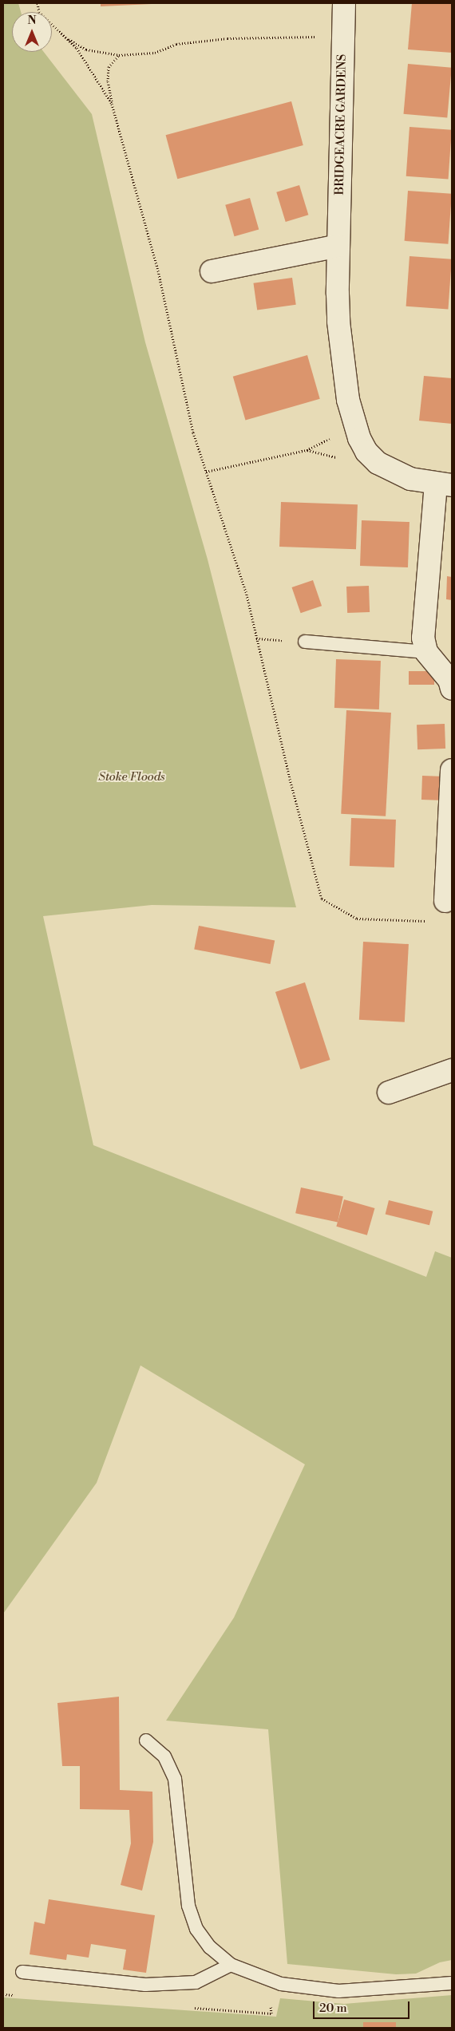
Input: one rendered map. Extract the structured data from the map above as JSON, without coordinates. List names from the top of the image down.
{
  "streets": {
    "street": ["BRIDGEACRE GARDENS"]
  },
  "parks": ["Stoke Floods"],
  "scale_bar": "20 m",
  "north": "top"
}
